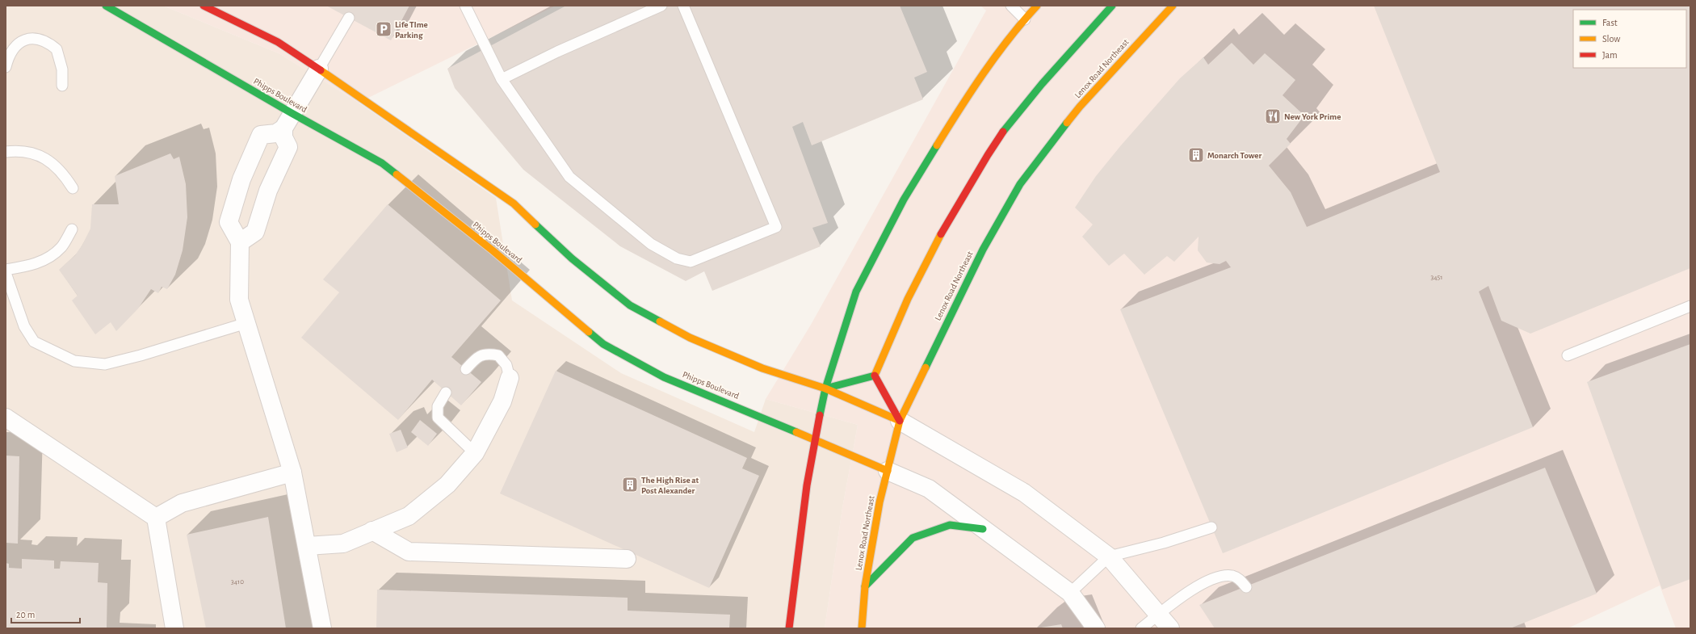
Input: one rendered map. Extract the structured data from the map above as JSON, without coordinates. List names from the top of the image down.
{
  "streets": {
    "main road": ["Lenox Road Northeast", "Phipps Boulevard"]
  },
  "crossings": [
    ["Lenox Road Northeast", "Phipps Boulevard"]
  ],
  "places": {
    "parking": ["Life TIme Parking"],
    "restaurant": ["New York Prime"],
    "building": ["Monarch Tower", "The High Rise at Post Alexander"]
  },
  "house_numbers": ["3451", "3410"],
  "legend": ["Fast", "Slow", "Jam"],
  "scale_bar": "20 m"
}
